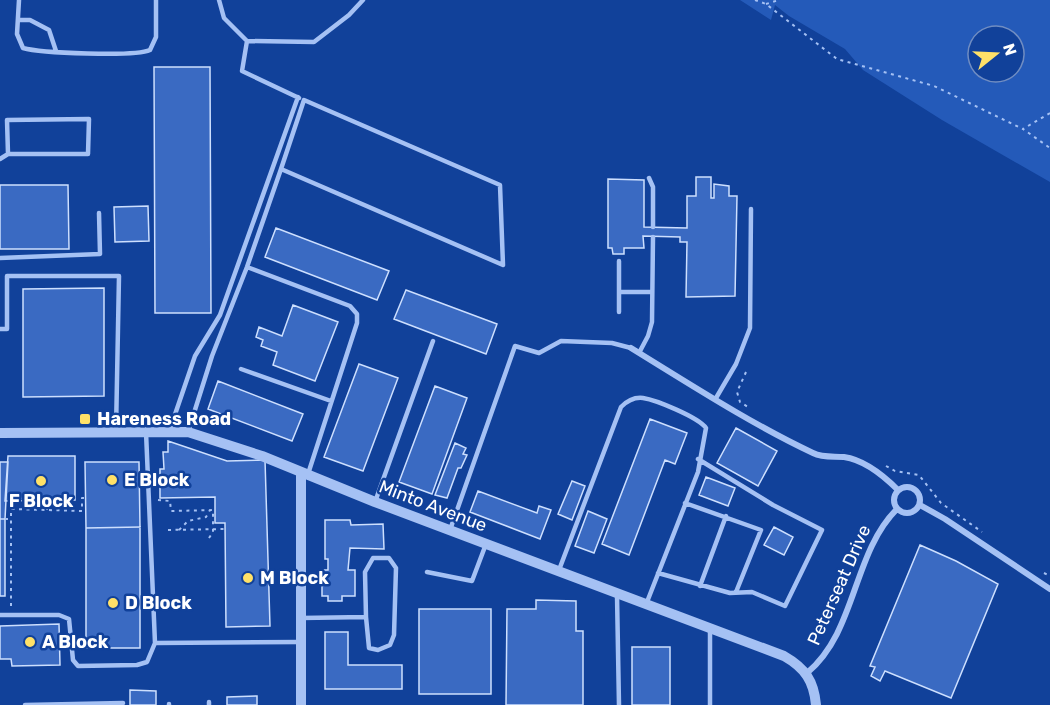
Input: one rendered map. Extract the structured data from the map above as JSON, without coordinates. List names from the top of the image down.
{
  "streets": {
    "street": ["Minto Avenue", "Peterseat Drive"]
  },
  "crossings": [
    ["Minto Avenue", "Peterseat Drive"]
  ],
  "places": {
    "transit": ["Hareness Road"],
    "other": [
      "E Block",
      "F Block",
      "M Block",
      "D Block",
      "A Block"
    ]
  },
  "north": "right"
}
